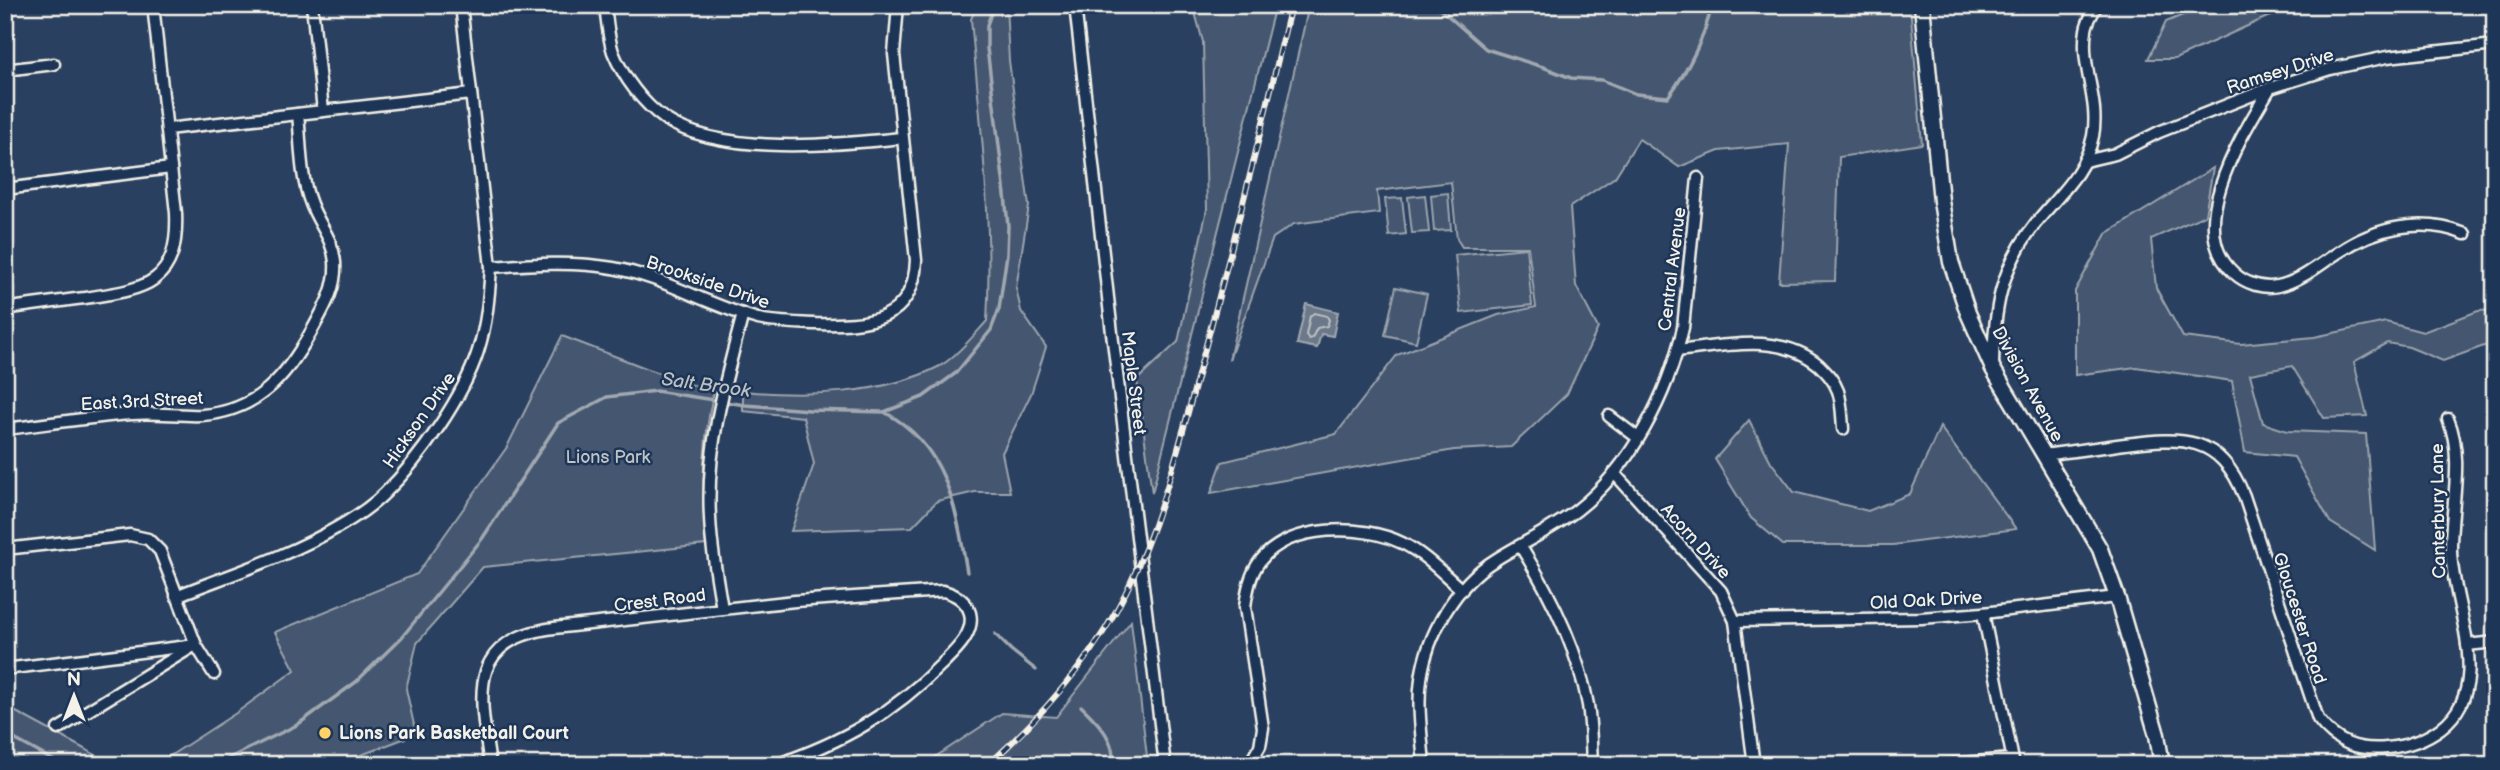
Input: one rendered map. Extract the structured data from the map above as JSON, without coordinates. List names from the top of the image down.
{
  "streets": {
    "street": [
      "Ramsey Drive",
      "Central Avenue",
      "Brookside Drive",
      "Maple Street",
      "Division Avenue",
      "East 3rd Street",
      "Hickson Drive",
      "Canterbury Lane",
      "Acorn Drive",
      "Crest Road",
      "Old Oak Drive",
      "Gloucester Road"
    ]
  },
  "crossings": [
    ["Central Avenue", "Acorn Drive"],
    ["Brookside Drive", "Hickson Drive"],
    ["Division Avenue", "Old Oak Drive"],
    ["Division Avenue", "Gloucester Road"],
    ["Canterbury Lane", "Gloucester Road"],
    ["Acorn Drive", "Old Oak Drive"]
  ],
  "water": ["Salt Brook"],
  "parks": ["Lions Park"],
  "places": ["Lions Park Basketball Court"],
  "north": "top"
}
